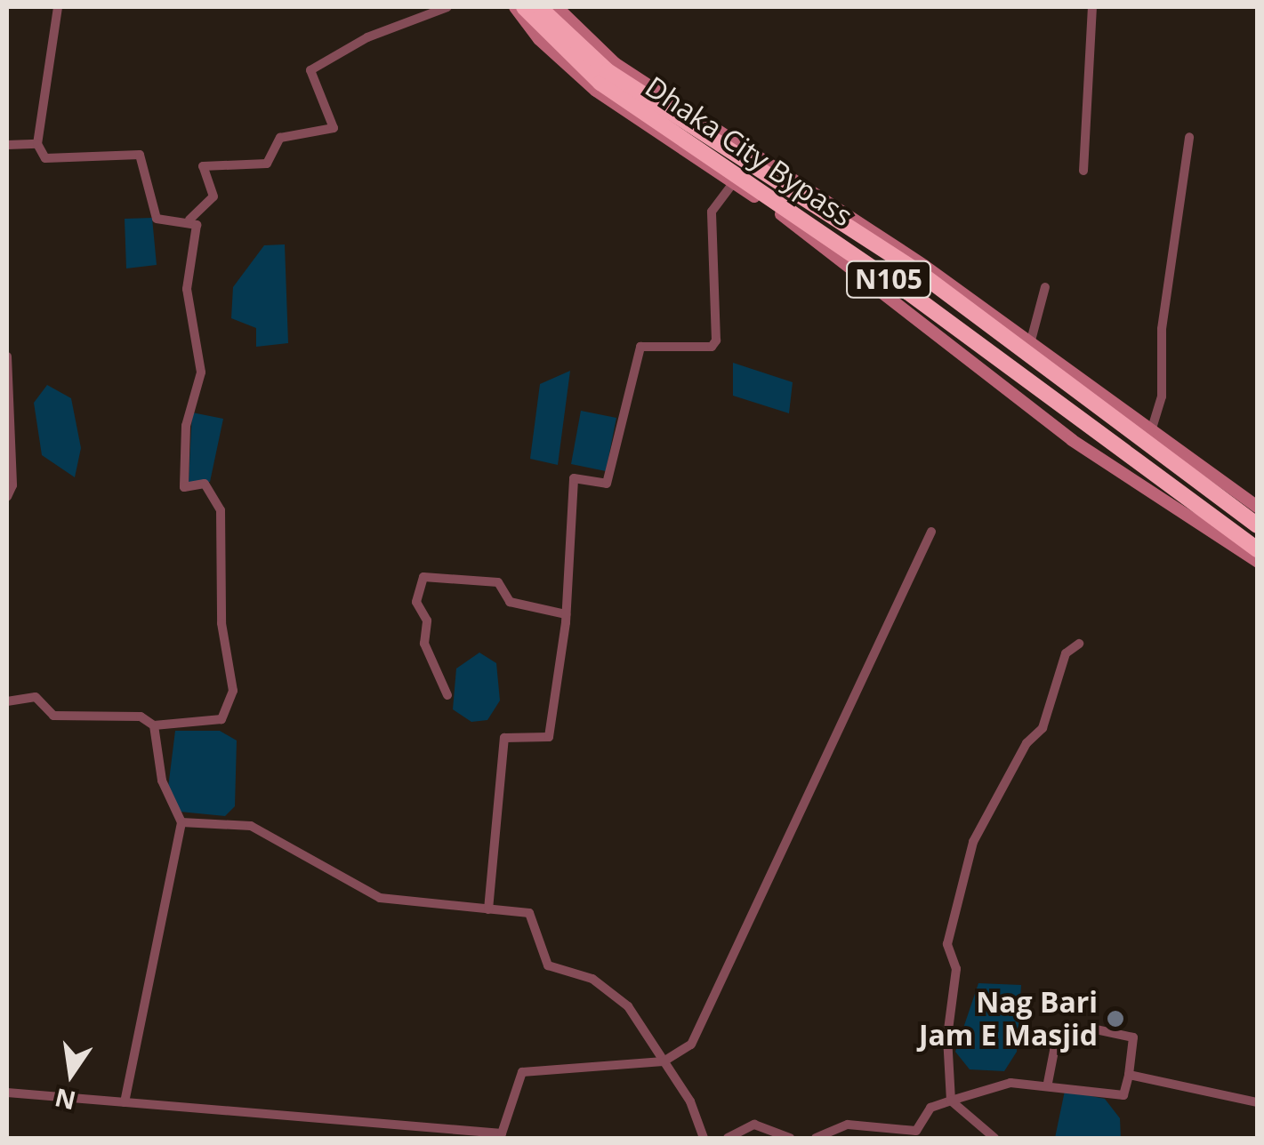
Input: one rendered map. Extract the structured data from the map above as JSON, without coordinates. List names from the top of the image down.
{
  "streets": {
    "highway": ["Dhaka City Bypass", "N105"]
  },
  "places": ["Nag Bari Jam E Masjid"],
  "north": "bottom"
}
